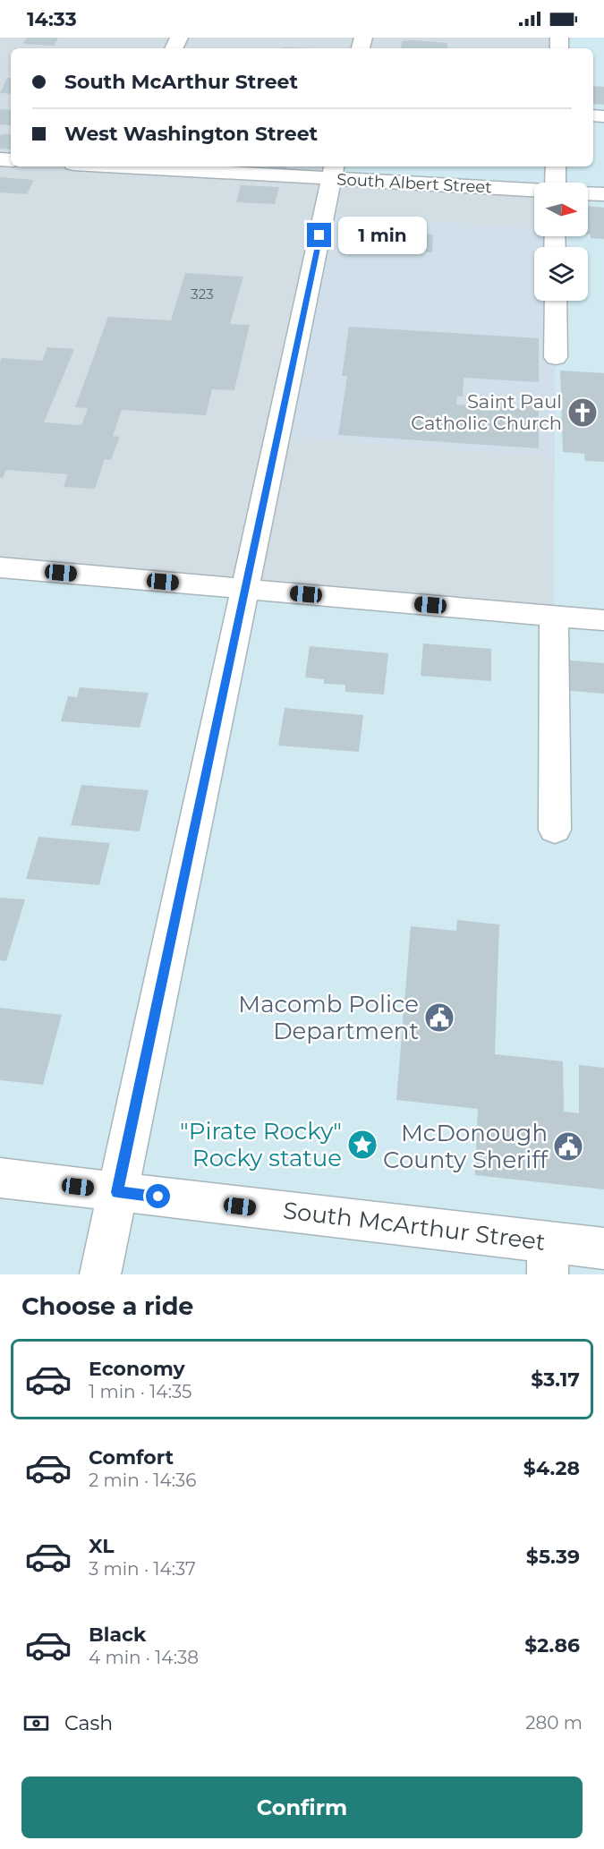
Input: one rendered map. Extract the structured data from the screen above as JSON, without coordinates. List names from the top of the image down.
{
  "streets": {
    "street": ["South Albert Street", "South McArthur Street"]
  },
  "places": {
    "church": ["Saint Paul Catholic Church"],
    "public building": ["Macomb Police Department", "McDonough County Sheriff"],
    "place": ["\"Pirate Rocky\" Rocky statue"]
  },
  "house_numbers": ["323"],
  "north": "right",
  "page": {
    "status": "14:33",
    "banner": ["South McArthur Street", "West Washington Street"],
    "bubble": "1 min",
    "heading": "Choose a ride",
    "list": [
      {
        "name": "Economy",
        "note": "1 min · 14:35",
        "value": "$3.17"
      },
      {
        "name": "Comfort",
        "note": "2 min · 14:36",
        "value": "$4.28"
      },
      {
        "name": "XL",
        "note": "3 min · 14:37",
        "value": "$5.39"
      },
      {
        "name": "Black",
        "note": "4 min · 14:38",
        "value": "$2.86"
      }
    ],
    "pay": ["Cash", "280 m"],
    "buttons": "Confirm"
  }
}
